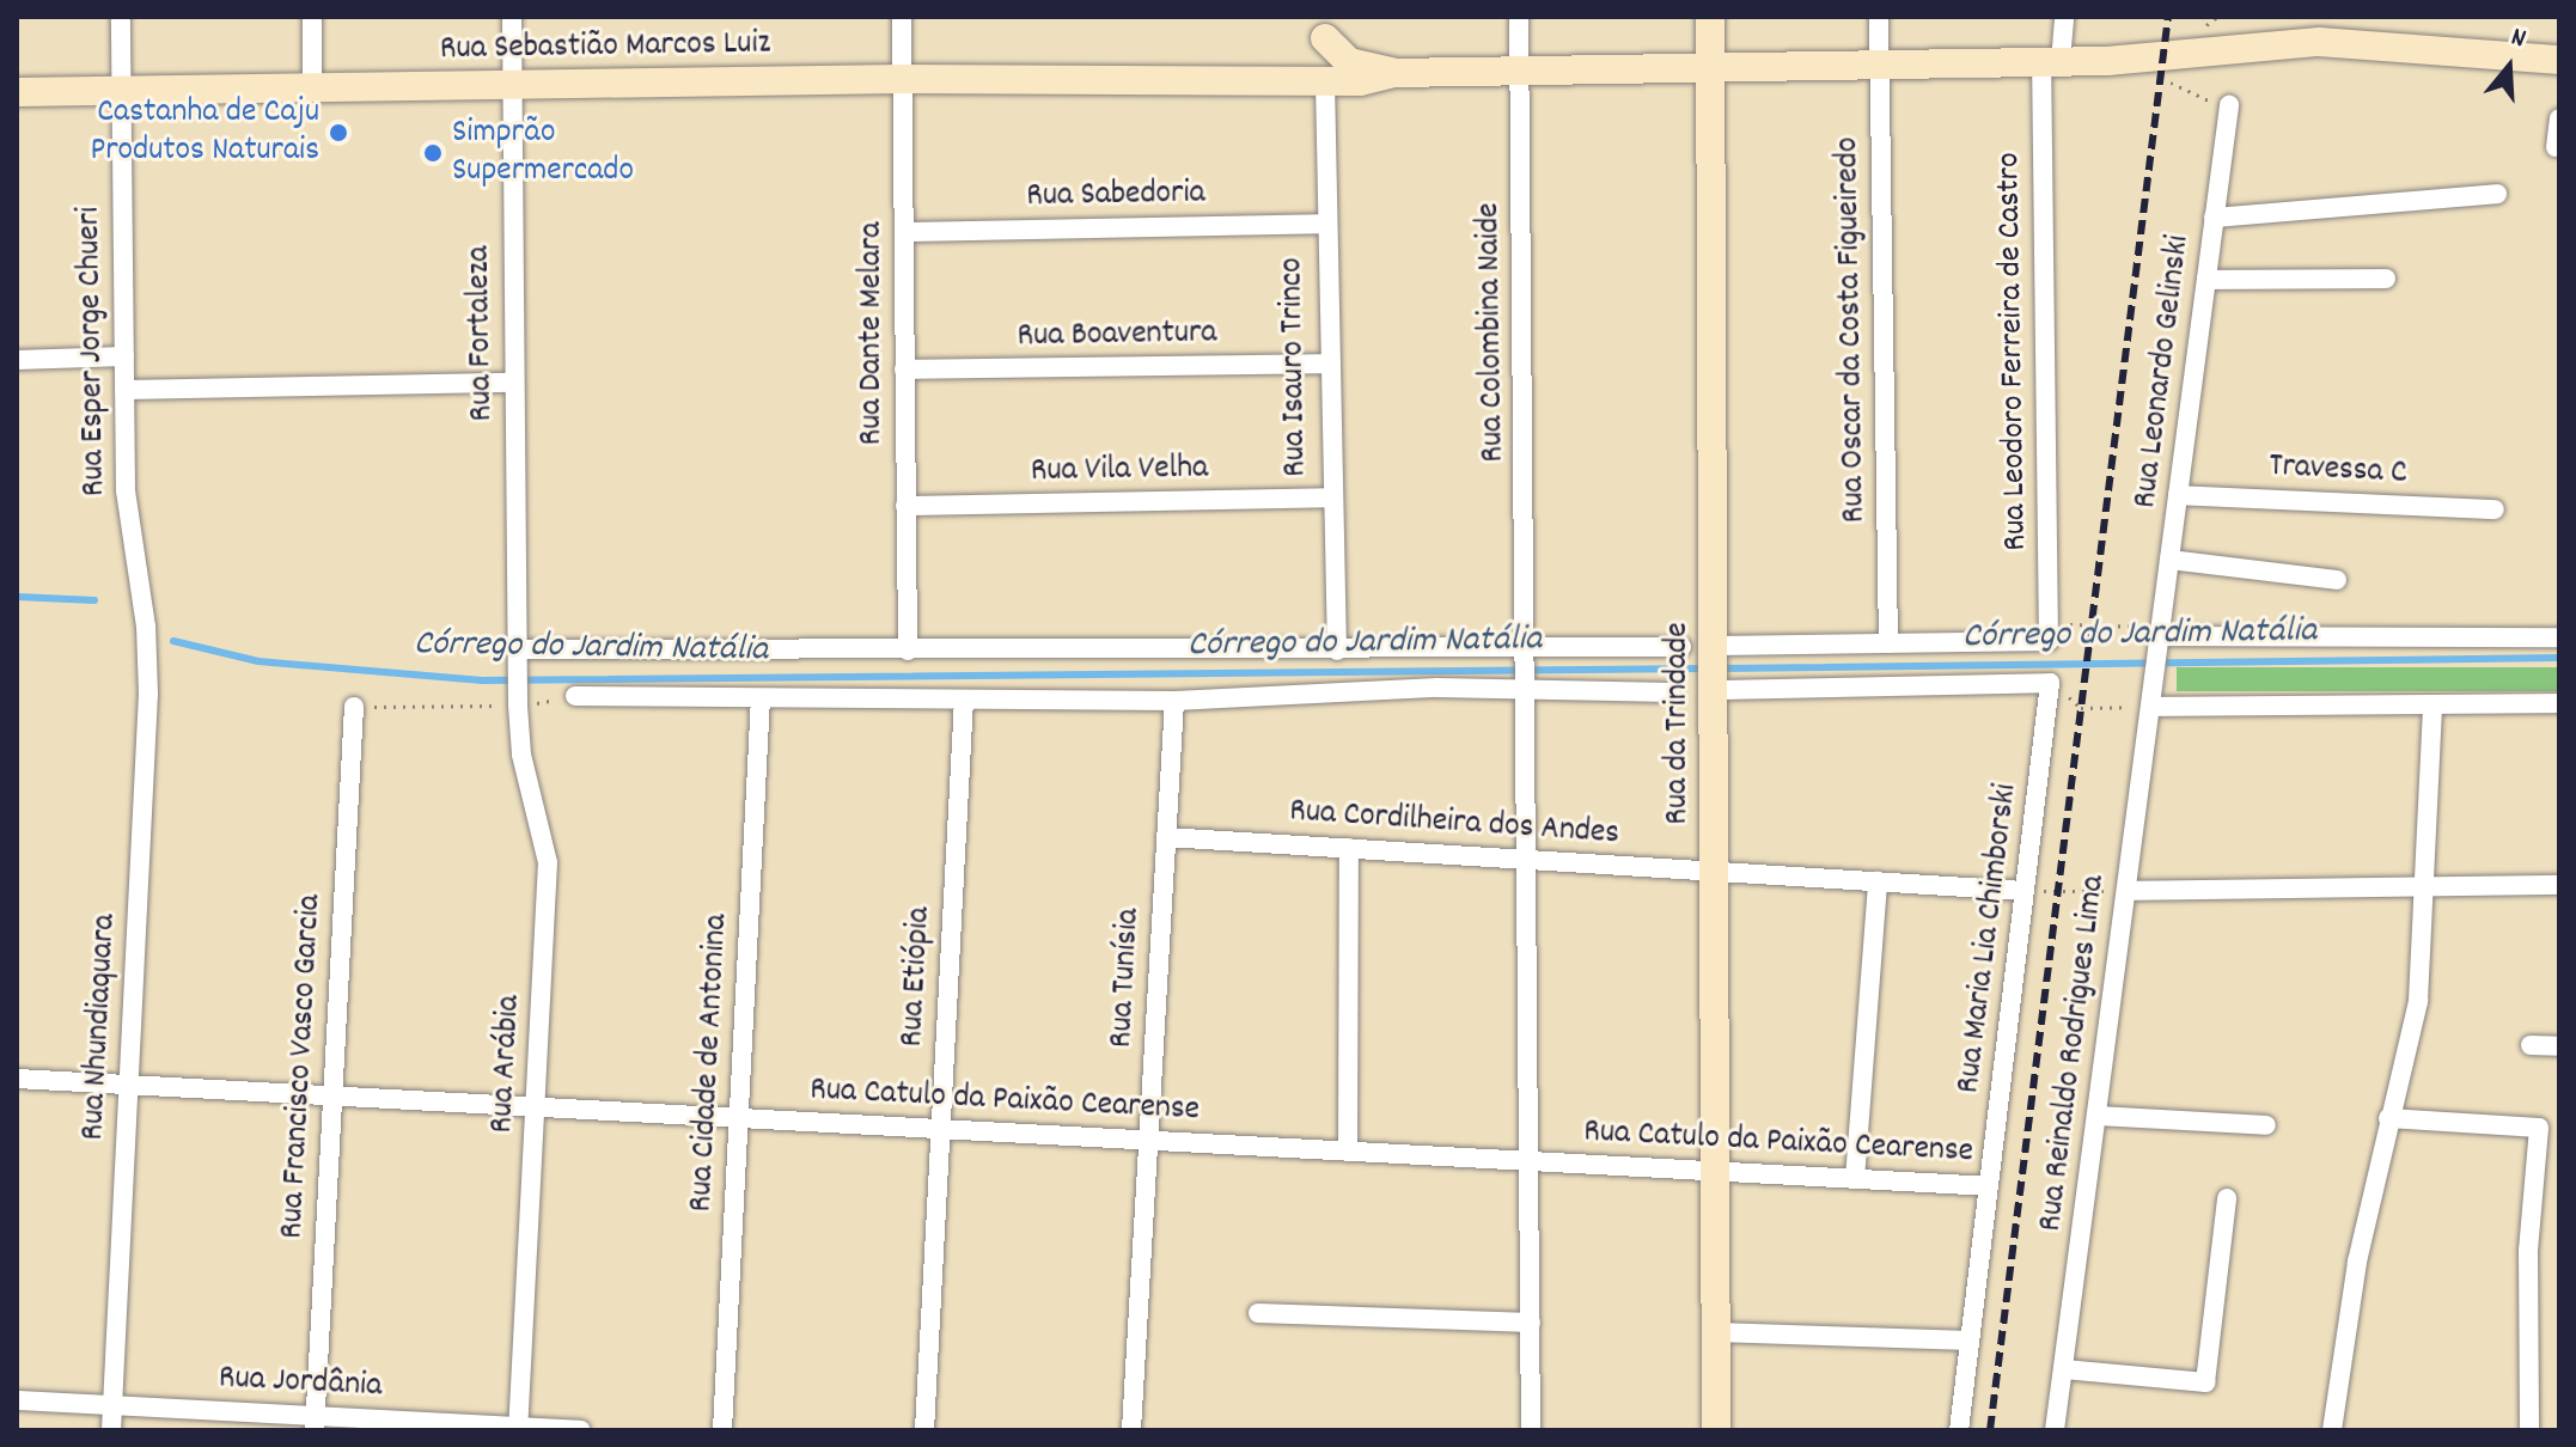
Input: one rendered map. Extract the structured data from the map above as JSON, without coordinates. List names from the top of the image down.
{
  "streets": {
    "main road": ["Rua Sebastião Marcos Luiz", "Rua da Trindade"],
    "street": [
      "Rua Sabedoria",
      "Rua Oscar da Costa Figueiredo",
      "Rua Colombina Naide",
      "Rua Fortaleza",
      "Rua Dante Melara",
      "Rua Boaventura",
      "Rua Esper Jorge Chueri",
      "Rua Leodoro Ferreira de Castro",
      "Rua Isauro Trinco",
      "Rua Leonardo Gelinski",
      "Rua Vila Velha",
      "Travessa C",
      "Rua Cordilheira dos Andes",
      "Rua Maria Lia Chimborski",
      "Rua Etiópia",
      "Rua Tunísia",
      "Rua Nhundiaquara",
      "Rua Reinaldo Rodrigues Lima",
      "Rua Cidade de Antonina",
      "Rua Arábia",
      "Rua Francisco Vasco Garcia",
      "Rua Catulo da Paixão Cearense",
      "Rua Jordânia"
    ]
  },
  "crossings": [
    ["Rua Sebastião Marcos Luiz", "Rua Oscar da Costa Figueiredo"],
    ["Rua Sebastião Marcos Luiz", "Rua Colombina Naide"],
    ["Rua Sebastião Marcos Luiz", "Rua Fortaleza"],
    ["Rua Sebastião Marcos Luiz", "Rua Dante Melara"],
    ["Rua Sebastião Marcos Luiz", "Rua Esper Jorge Chueri"],
    ["Rua Sebastião Marcos Luiz", "Rua Leodoro Ferreira de Castro"],
    ["Rua Sebastião Marcos Luiz", "Rua Isauro Trinco"],
    ["Rua Sebastião Marcos Luiz", "Rua da Trindade"],
    ["Rua Sabedoria", "Rua Dante Melara"],
    ["Rua Sabedoria", "Rua Isauro Trinco"],
    ["Rua Colombina Naide", "Rua Cordilheira dos Andes"],
    ["Rua Colombina Naide", "Rua Catulo da Paixão Cearense"],
    ["Rua Fortaleza", "Rua Arábia"],
    ["Rua Dante Melara", "Rua Boaventura"],
    ["Rua Dante Melara", "Rua Vila Velha"],
    ["Rua Boaventura", "Rua Isauro Trinco"],
    ["Rua Esper Jorge Chueri", "Rua Nhundiaquara"],
    ["Rua Isauro Trinco", "Rua Vila Velha"],
    ["Rua Leonardo Gelinski", "Travessa C"],
    ["Rua Leonardo Gelinski", "Rua Reinaldo Rodrigues Lima"],
    ["Rua da Trindade", "Rua Cordilheira dos Andes"],
    ["Rua da Trindade", "Rua Catulo da Paixão Cearense"],
    ["Rua Cordilheira dos Andes", "Rua Maria Lia Chimborski"],
    ["Rua Cordilheira dos Andes", "Rua Tunísia"],
    ["Rua Maria Lia Chimborski", "Rua Catulo da Paixão Cearense"],
    ["Rua Etiópia", "Rua Catulo da Paixão Cearense"],
    ["Rua Tunísia", "Rua Catulo da Paixão Cearense"],
    ["Rua Nhundiaquara", "Rua Catulo da Paixão Cearense"],
    ["Rua Nhundiaquara", "Rua Jordânia"],
    ["Rua Cidade de Antonina", "Rua Catulo da Paixão Cearense"],
    ["Rua Arábia", "Rua Catulo da Paixão Cearense"],
    ["Rua Arábia", "Rua Jordânia"],
    ["Rua Francisco Vasco Garcia", "Rua Catulo da Paixão Cearense"],
    ["Rua Francisco Vasco Garcia", "Rua Jordânia"]
  ],
  "water": ["Córrego do Jardim Natália"],
  "places": ["Castanha de Caju Produtos Naturais", "Simprão Supermercado"],
  "north": "top"
}
